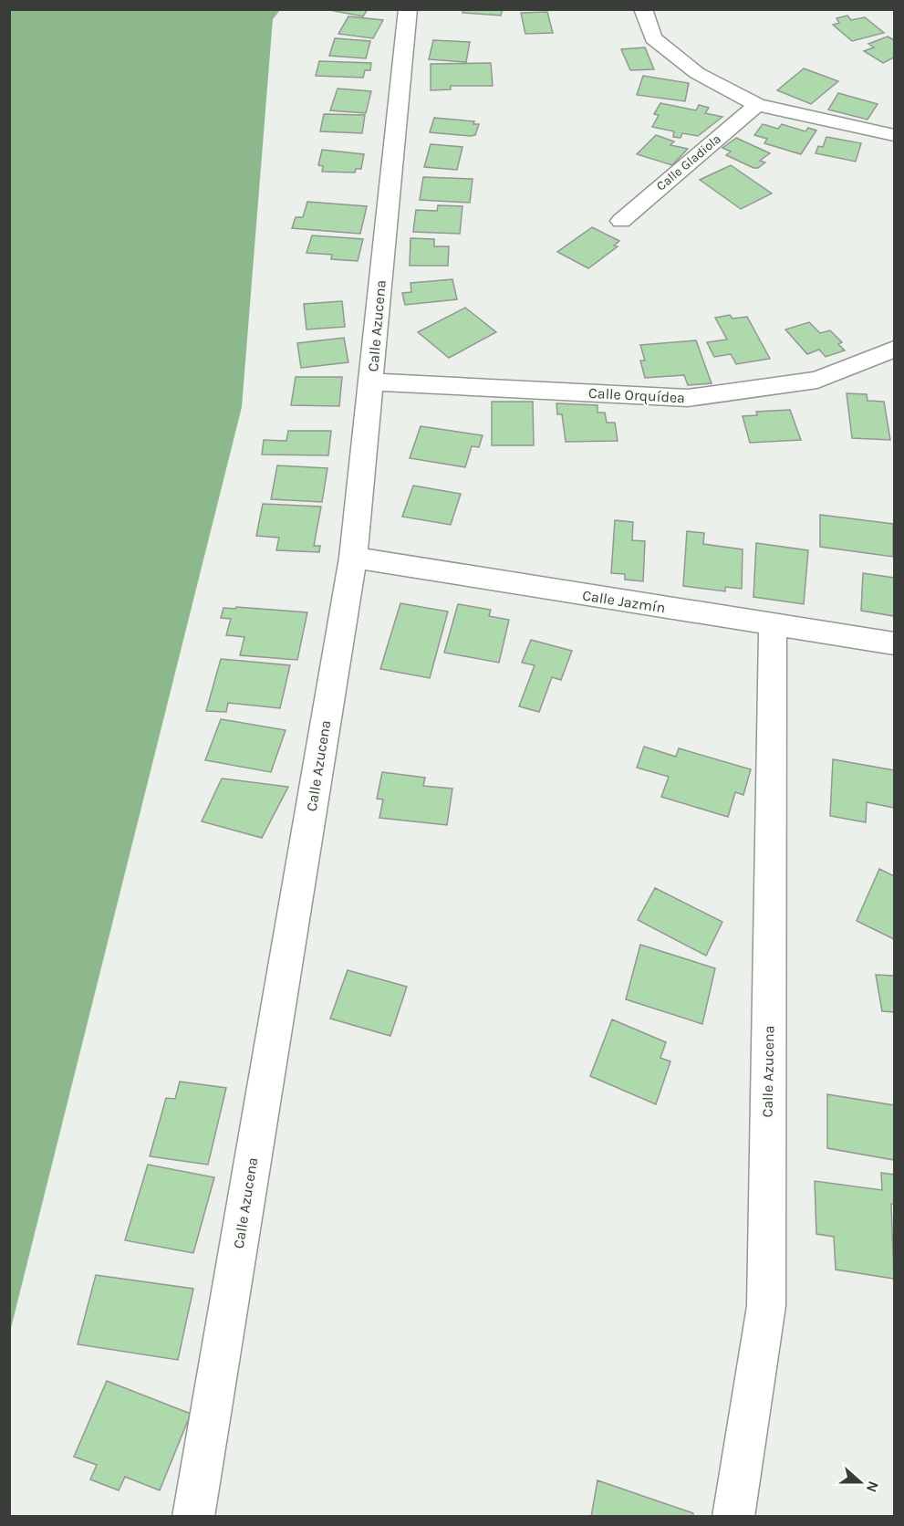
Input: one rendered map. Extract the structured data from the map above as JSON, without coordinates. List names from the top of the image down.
{
  "streets": {
    "street": [
      "Calle Gladiola",
      "Calle Azucena",
      "Calle Orquídea",
      "Calle Jazmín"
    ]
  },
  "crossings": [
    ["Calle Azucena", "Calle Orquídea"],
    ["Calle Azucena", "Calle Jazmín"]
  ],
  "north": "right"
}
